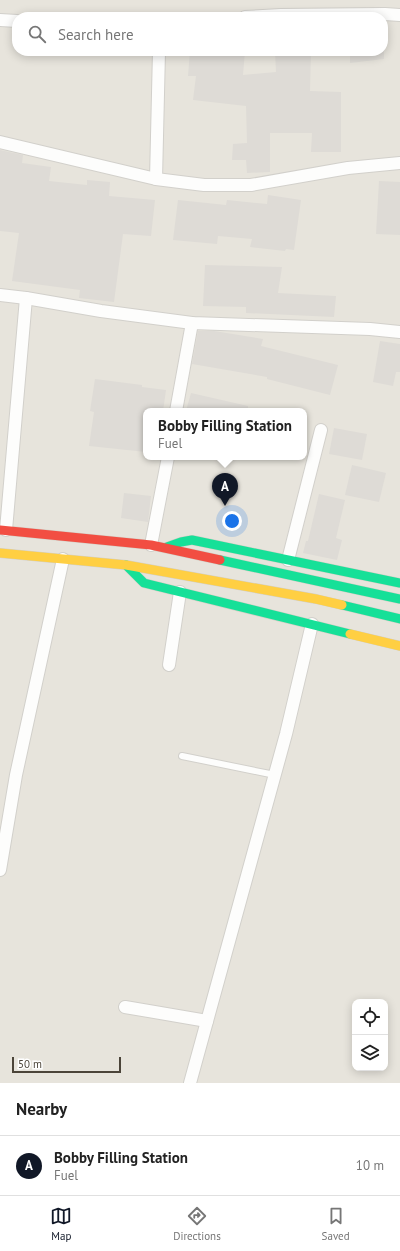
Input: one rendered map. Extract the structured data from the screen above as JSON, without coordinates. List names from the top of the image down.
{
  "scale_bar": "50 m",
  "page": {
    "search": "Search here",
    "popup": ["Bobby Filling Station", "Fuel"],
    "pins": "A",
    "scale": "50 m",
    "heading": "Nearby",
    "list": [
      {
        "mark": "A",
        "name": "Bobby Filling Station",
        "note": "Fuel",
        "value": "10 m"
      }
    ],
    "nav": ["Map", "Directions", "Saved"]
  }
}
